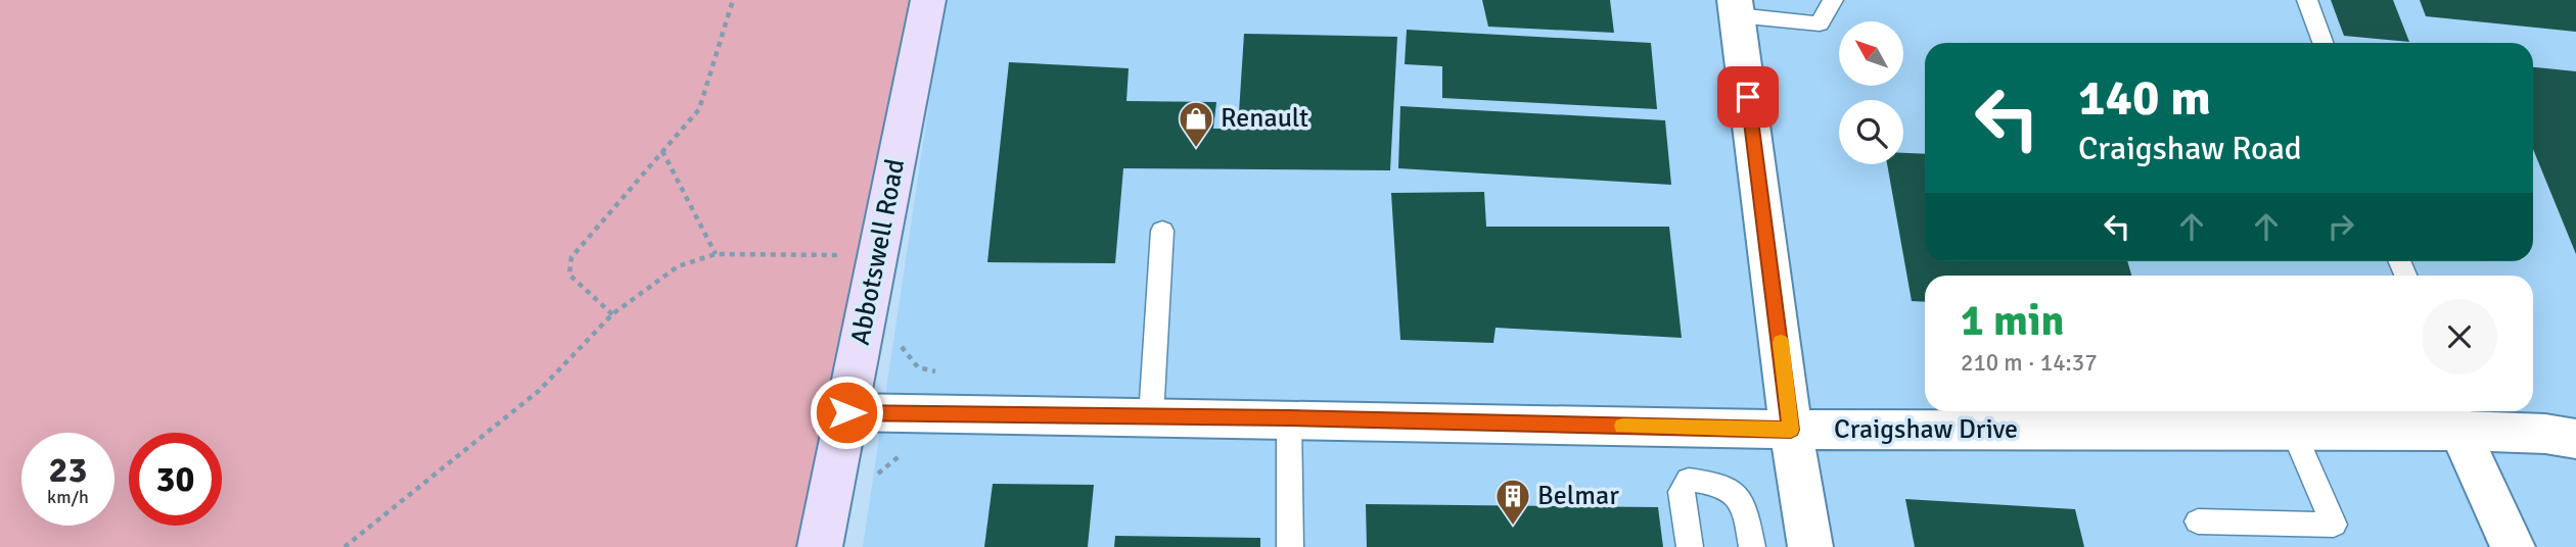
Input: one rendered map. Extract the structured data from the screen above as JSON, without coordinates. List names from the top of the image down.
{
  "streets": {
    "street": ["Abbotswell Road", "Craigshaw Drive"]
  },
  "crossings": [
    ["Abbotswell Road", "Craigshaw Drive"]
  ],
  "places": {
    "shop": ["Renault"],
    "building": ["Belmar"]
  },
  "north": "top left",
  "page": {
    "turn": ["140 m", "Craigshaw Road"],
    "heading": ["1 min", "210 m · 14:37"],
    "speed": "23 km/h",
    "limit": "30"
  }
}
